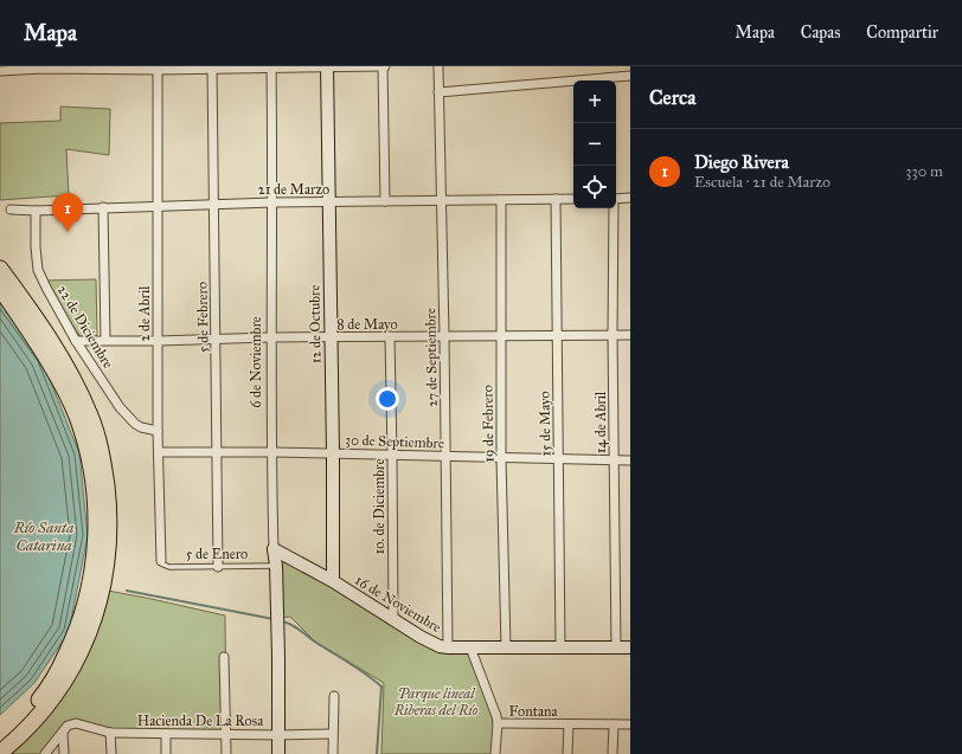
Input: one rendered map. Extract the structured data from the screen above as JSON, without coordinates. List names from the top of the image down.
{
  "streets": {
    "street": [
      "21 de Marzo",
      "2 de Abril",
      "5 de Febrero",
      "12 de Octubre",
      "8 de Mayo",
      "22 de Diciembre",
      "27 de Septiembre",
      "6 de Noviembre",
      "14 de Abril",
      "19 de Febrero",
      "15 de Mayo",
      "30 de Septiembre",
      "1o. de Diciembre",
      "16 de Noviembre",
      "Fontana",
      "Hacienda De La Rosa"
    ],
    "lane": ["5 de Enero"]
  },
  "crossings": [
    ["21 de Marzo", "2 de Abril"],
    ["21 de Marzo", "5 de Febrero"],
    ["21 de Marzo", "12 de Octubre"],
    ["21 de Marzo", "22 de Diciembre"],
    ["21 de Marzo", "27 de Septiembre"],
    ["21 de Marzo", "6 de Noviembre"],
    ["21 de Marzo", "19 de Febrero"],
    ["21 de Marzo", "15 de Mayo"],
    ["2 de Abril", "8 de Mayo"],
    ["2 de Abril", "22 de Diciembre"],
    ["2 de Abril", "30 de Septiembre"],
    ["2 de Abril", "5 de Enero"],
    ["5 de Febrero", "8 de Mayo"],
    ["5 de Febrero", "30 de Septiembre"],
    ["5 de Febrero", "5 de Enero"],
    ["12 de Octubre", "8 de Mayo"],
    ["12 de Octubre", "30 de Septiembre"],
    ["12 de Octubre", "16 de Noviembre"],
    ["8 de Mayo", "22 de Diciembre"],
    ["8 de Mayo", "27 de Septiembre"],
    ["8 de Mayo", "6 de Noviembre"],
    ["8 de Mayo", "14 de Abril"],
    ["8 de Mayo", "19 de Febrero"],
    ["8 de Mayo", "15 de Mayo"],
    ["8 de Mayo", "1o. de Diciembre"],
    ["27 de Septiembre", "30 de Septiembre"],
    ["27 de Septiembre", "16 de Noviembre"],
    ["6 de Noviembre", "30 de Septiembre"],
    ["6 de Noviembre", "5 de Enero"],
    ["6 de Noviembre", "16 de Noviembre"],
    ["6 de Noviembre", "Hacienda De La Rosa"],
    ["14 de Abril", "30 de Septiembre"],
    ["14 de Abril", "16 de Noviembre"],
    ["19 de Febrero", "30 de Septiembre"],
    ["19 de Febrero", "16 de Noviembre"],
    ["15 de Mayo", "30 de Septiembre"],
    ["15 de Mayo", "16 de Noviembre"],
    ["30 de Septiembre", "1o. de Diciembre"],
    ["1o. de Diciembre", "16 de Noviembre"]
  ],
  "water": ["Río Santa Catarina"],
  "parks": ["Parque lineal Riberas del Río"],
  "page": {
    "header": "Mapa",
    "nav": ["Mapa", "Capas", "Compartir"],
    "heading": "Cerca",
    "map_buttons": ["+", "−"],
    "list": [
      {
        "mark": "1",
        "name": "Diego Rivera",
        "note": "Escuela · 21 de Marzo",
        "value": "330 m"
      }
    ],
    "pins": "1"
  }
}
